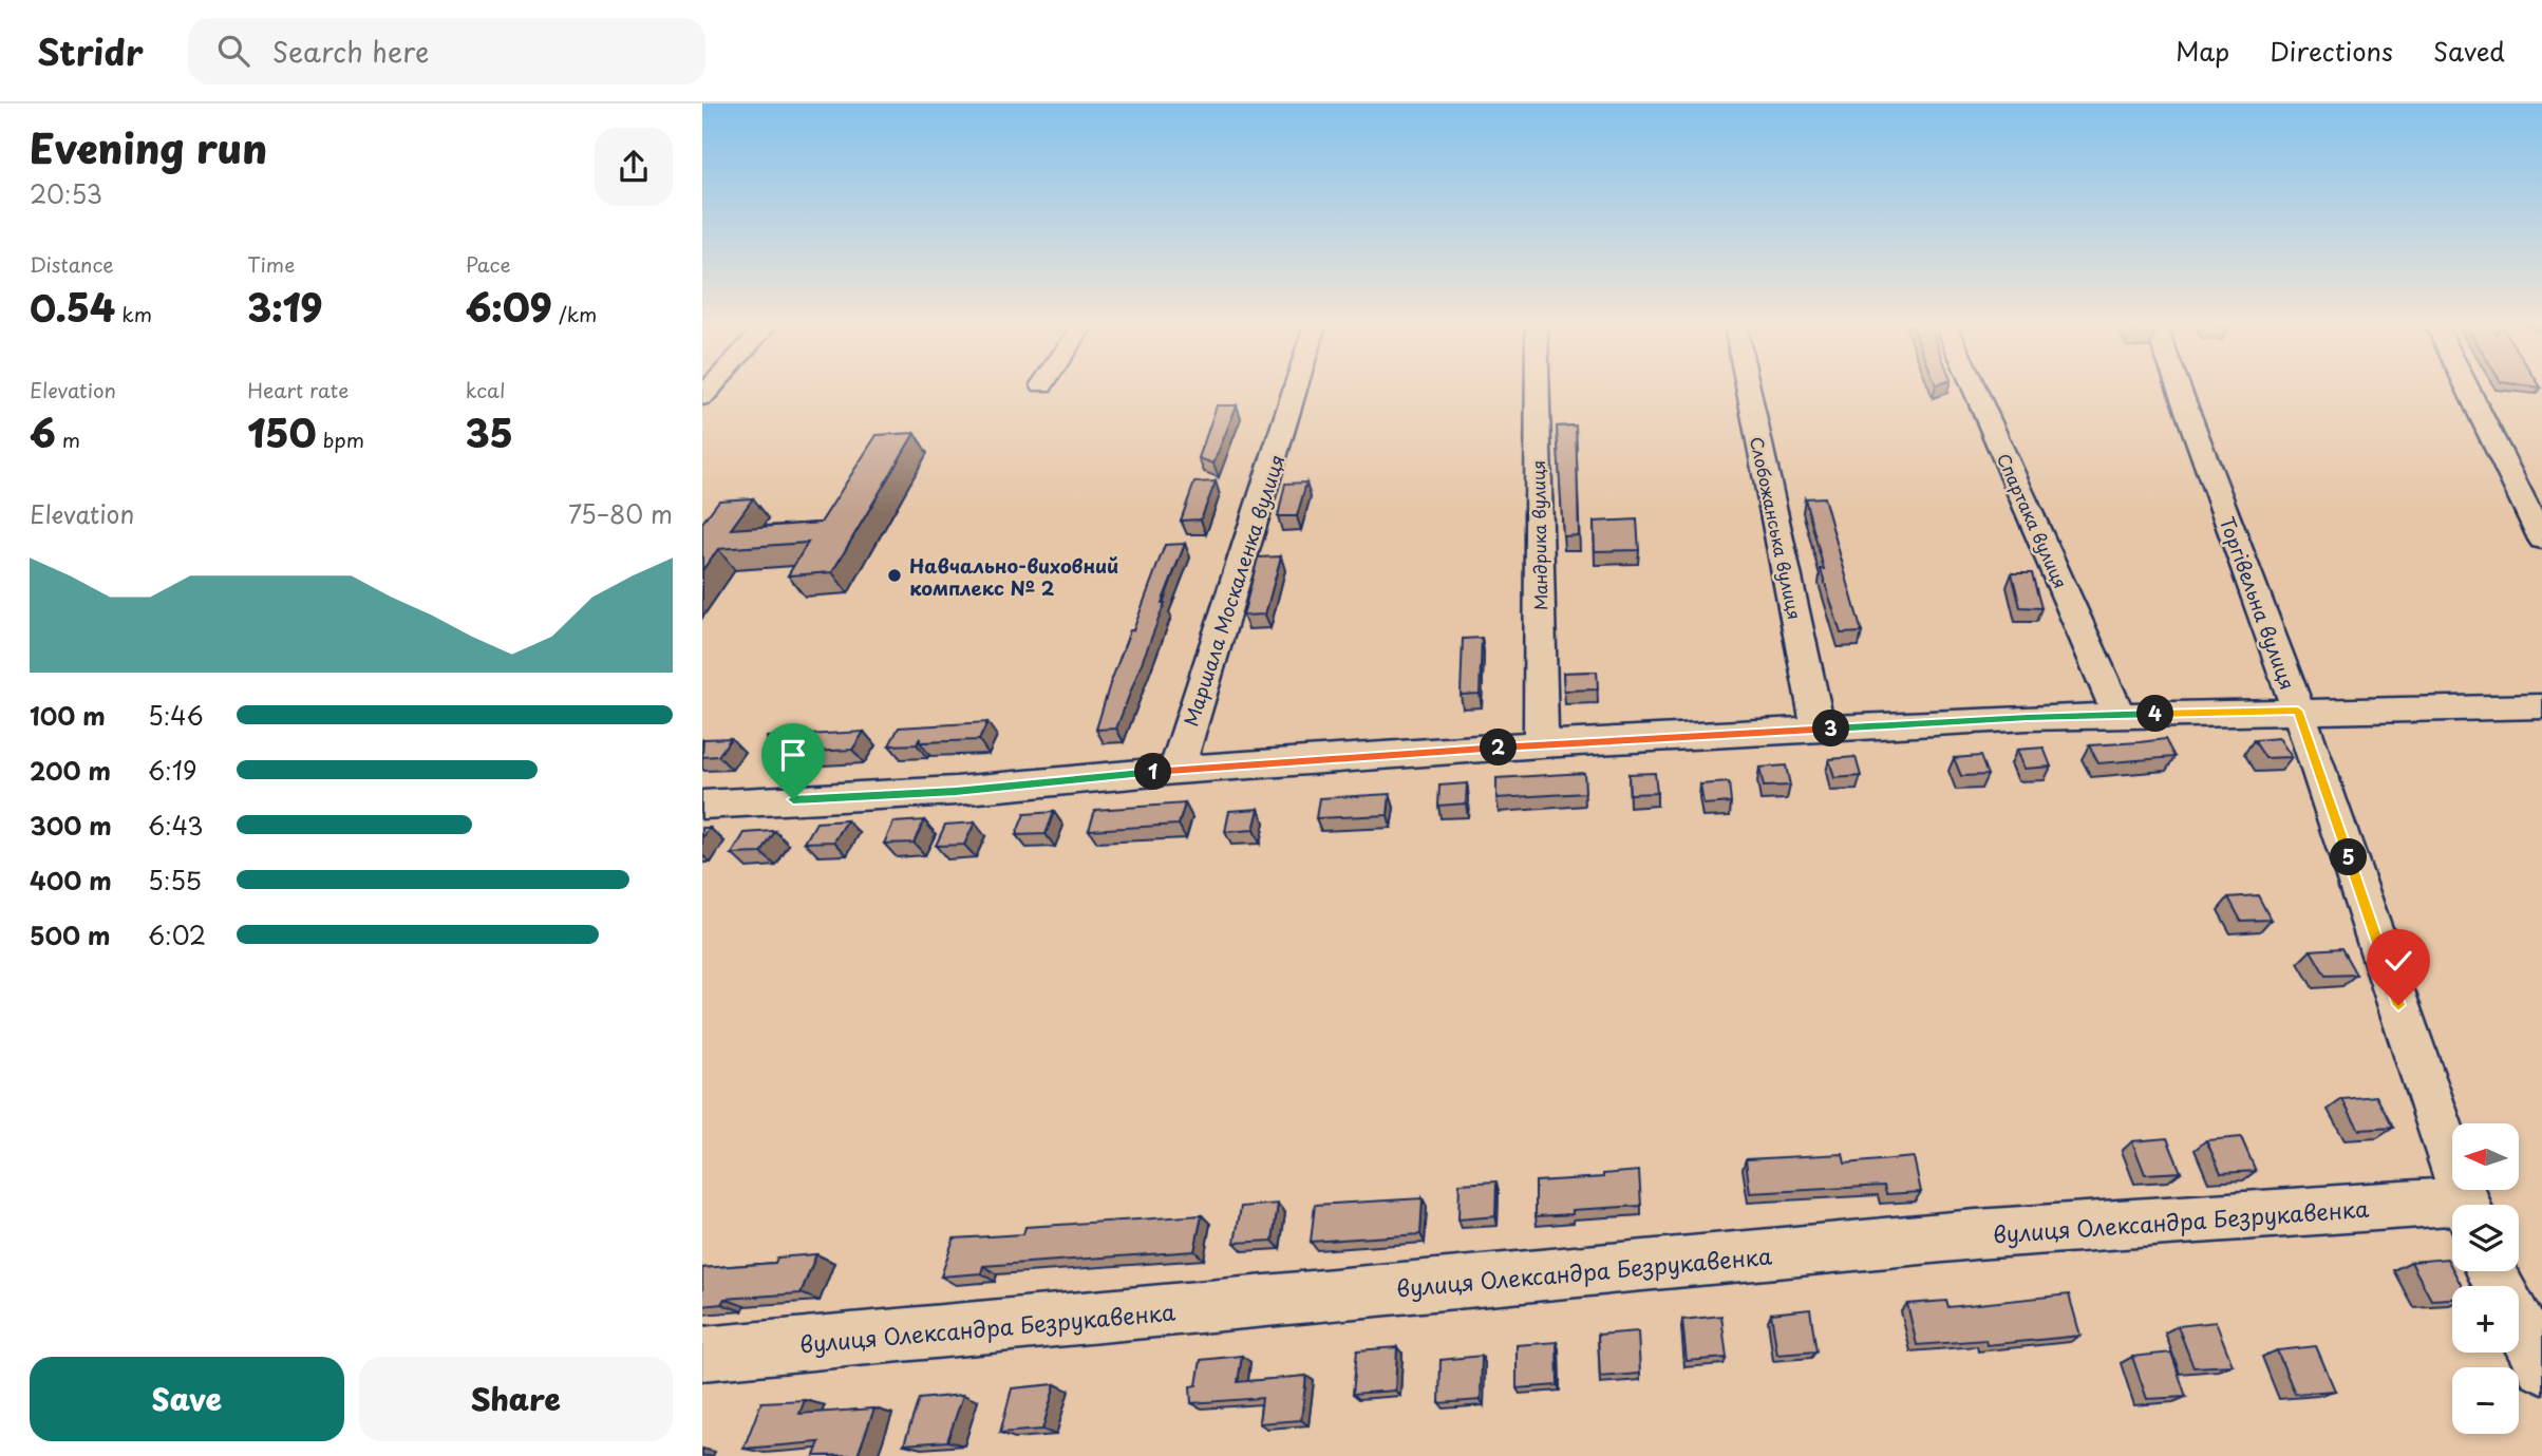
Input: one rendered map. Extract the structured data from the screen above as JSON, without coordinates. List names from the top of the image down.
{
  "streets": {
    "street": [
      "Спартака вулиця",
      "Слобожанська вулиця",
      "Мандрика вулиця",
      "Маршала Москаленка вулиця",
      "Торгівельна вулиця",
      "вулиця Олександра Безрукавенка"
    ]
  },
  "places": ["Навчально-виховний комплекс № 2"],
  "north": "left",
  "page": {
    "header": "Stridr",
    "search": "Search here",
    "nav": ["Map", "Directions", "Saved"],
    "heading": ["Evening run", "20:53"],
    "stats": [
      ["Distance", "0.54 km"],
      ["Time", "3:19"],
      ["Pace", "6:09 /km"],
      ["Elevation", "6 m"],
      ["Heart rate", "150 bpm"],
      ["kcal", "35"]
    ],
    "chart": ["Elevation", "75–80 m"],
    "list": [
      {
        "name": "100 m",
        "note": "5:46"
      },
      {
        "name": "200 m",
        "note": "6:19"
      },
      {
        "name": "300 m",
        "note": "6:43"
      },
      {
        "name": "400 m",
        "note": "5:55"
      },
      {
        "name": "500 m",
        "note": "6:02"
      }
    ],
    "pins": [
      "4",
      "3",
      "2",
      "1",
      "5"
    ],
    "map_buttons": ["+", "−"],
    "buttons": ["Save", "Share"]
  }
}
